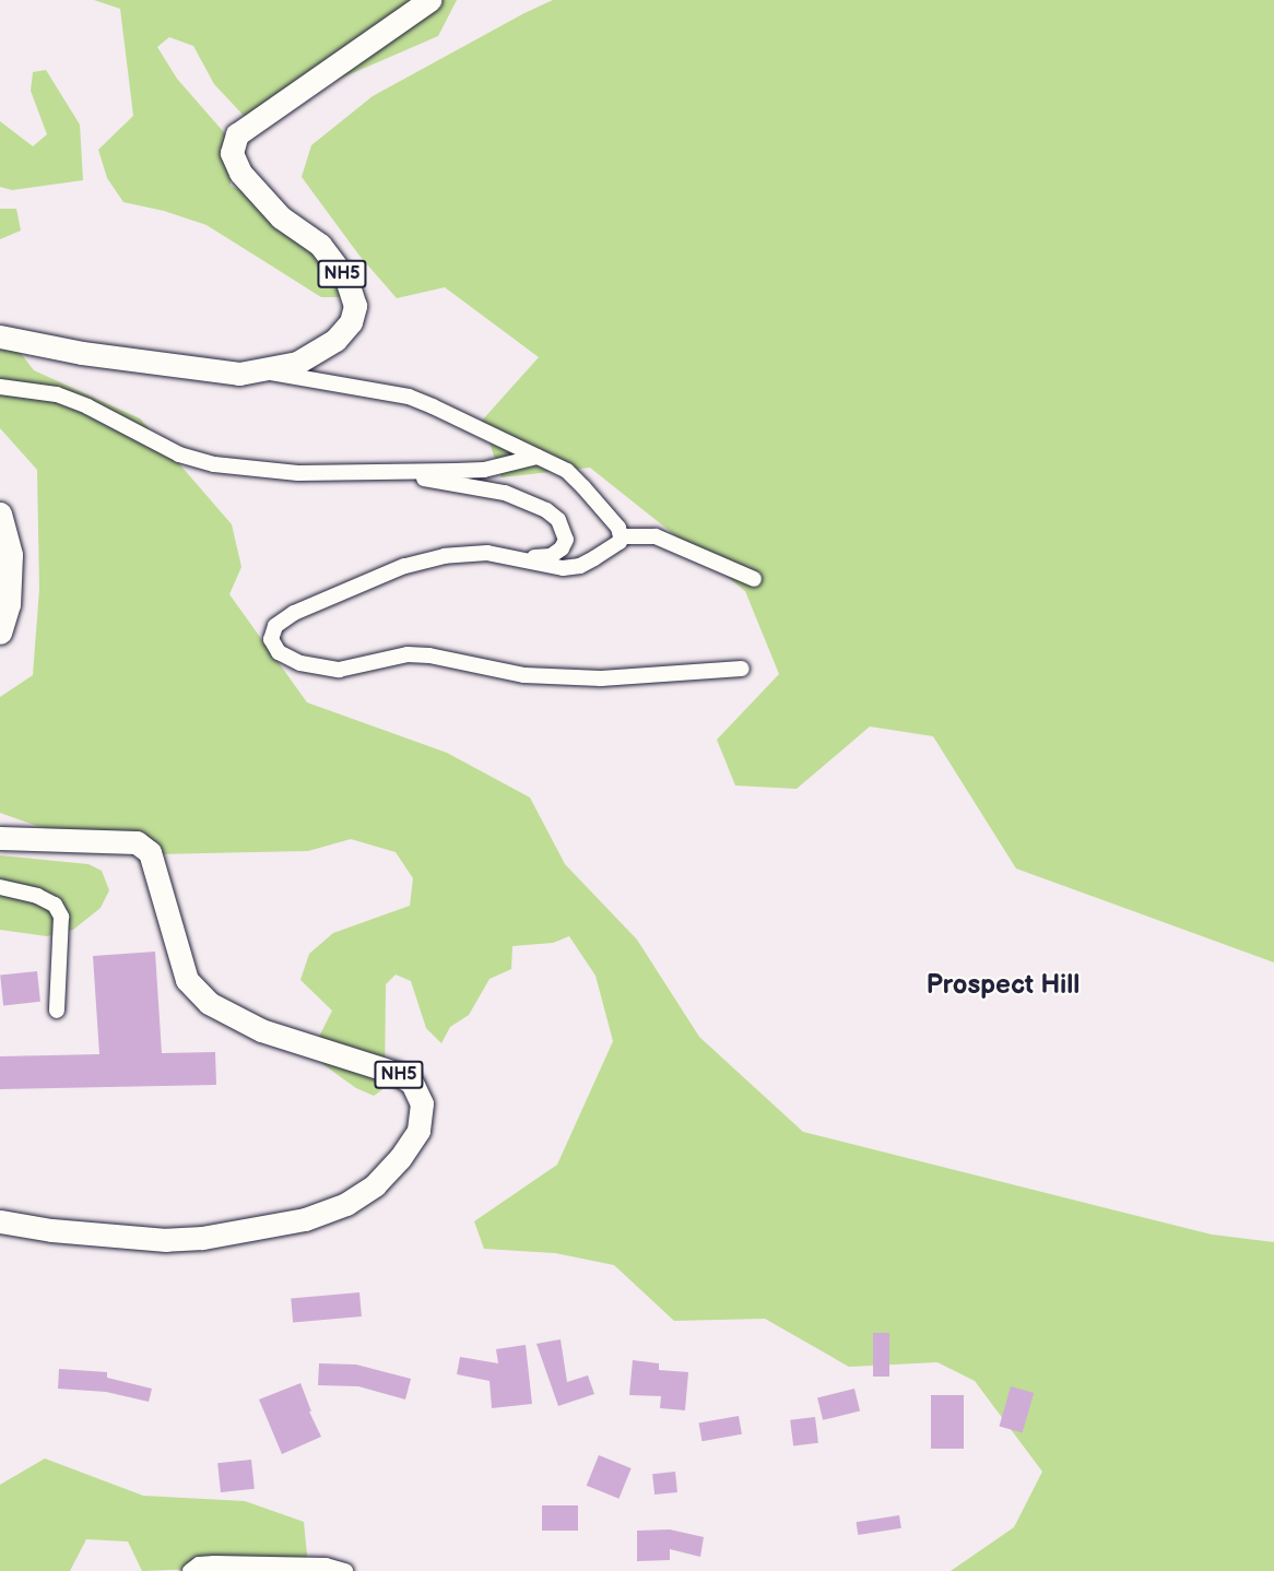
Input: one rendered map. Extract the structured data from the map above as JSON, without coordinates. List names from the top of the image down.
{
  "streets": {
    "highway": ["NH5"]
  },
  "districts": ["Prospect Hill"]
}
